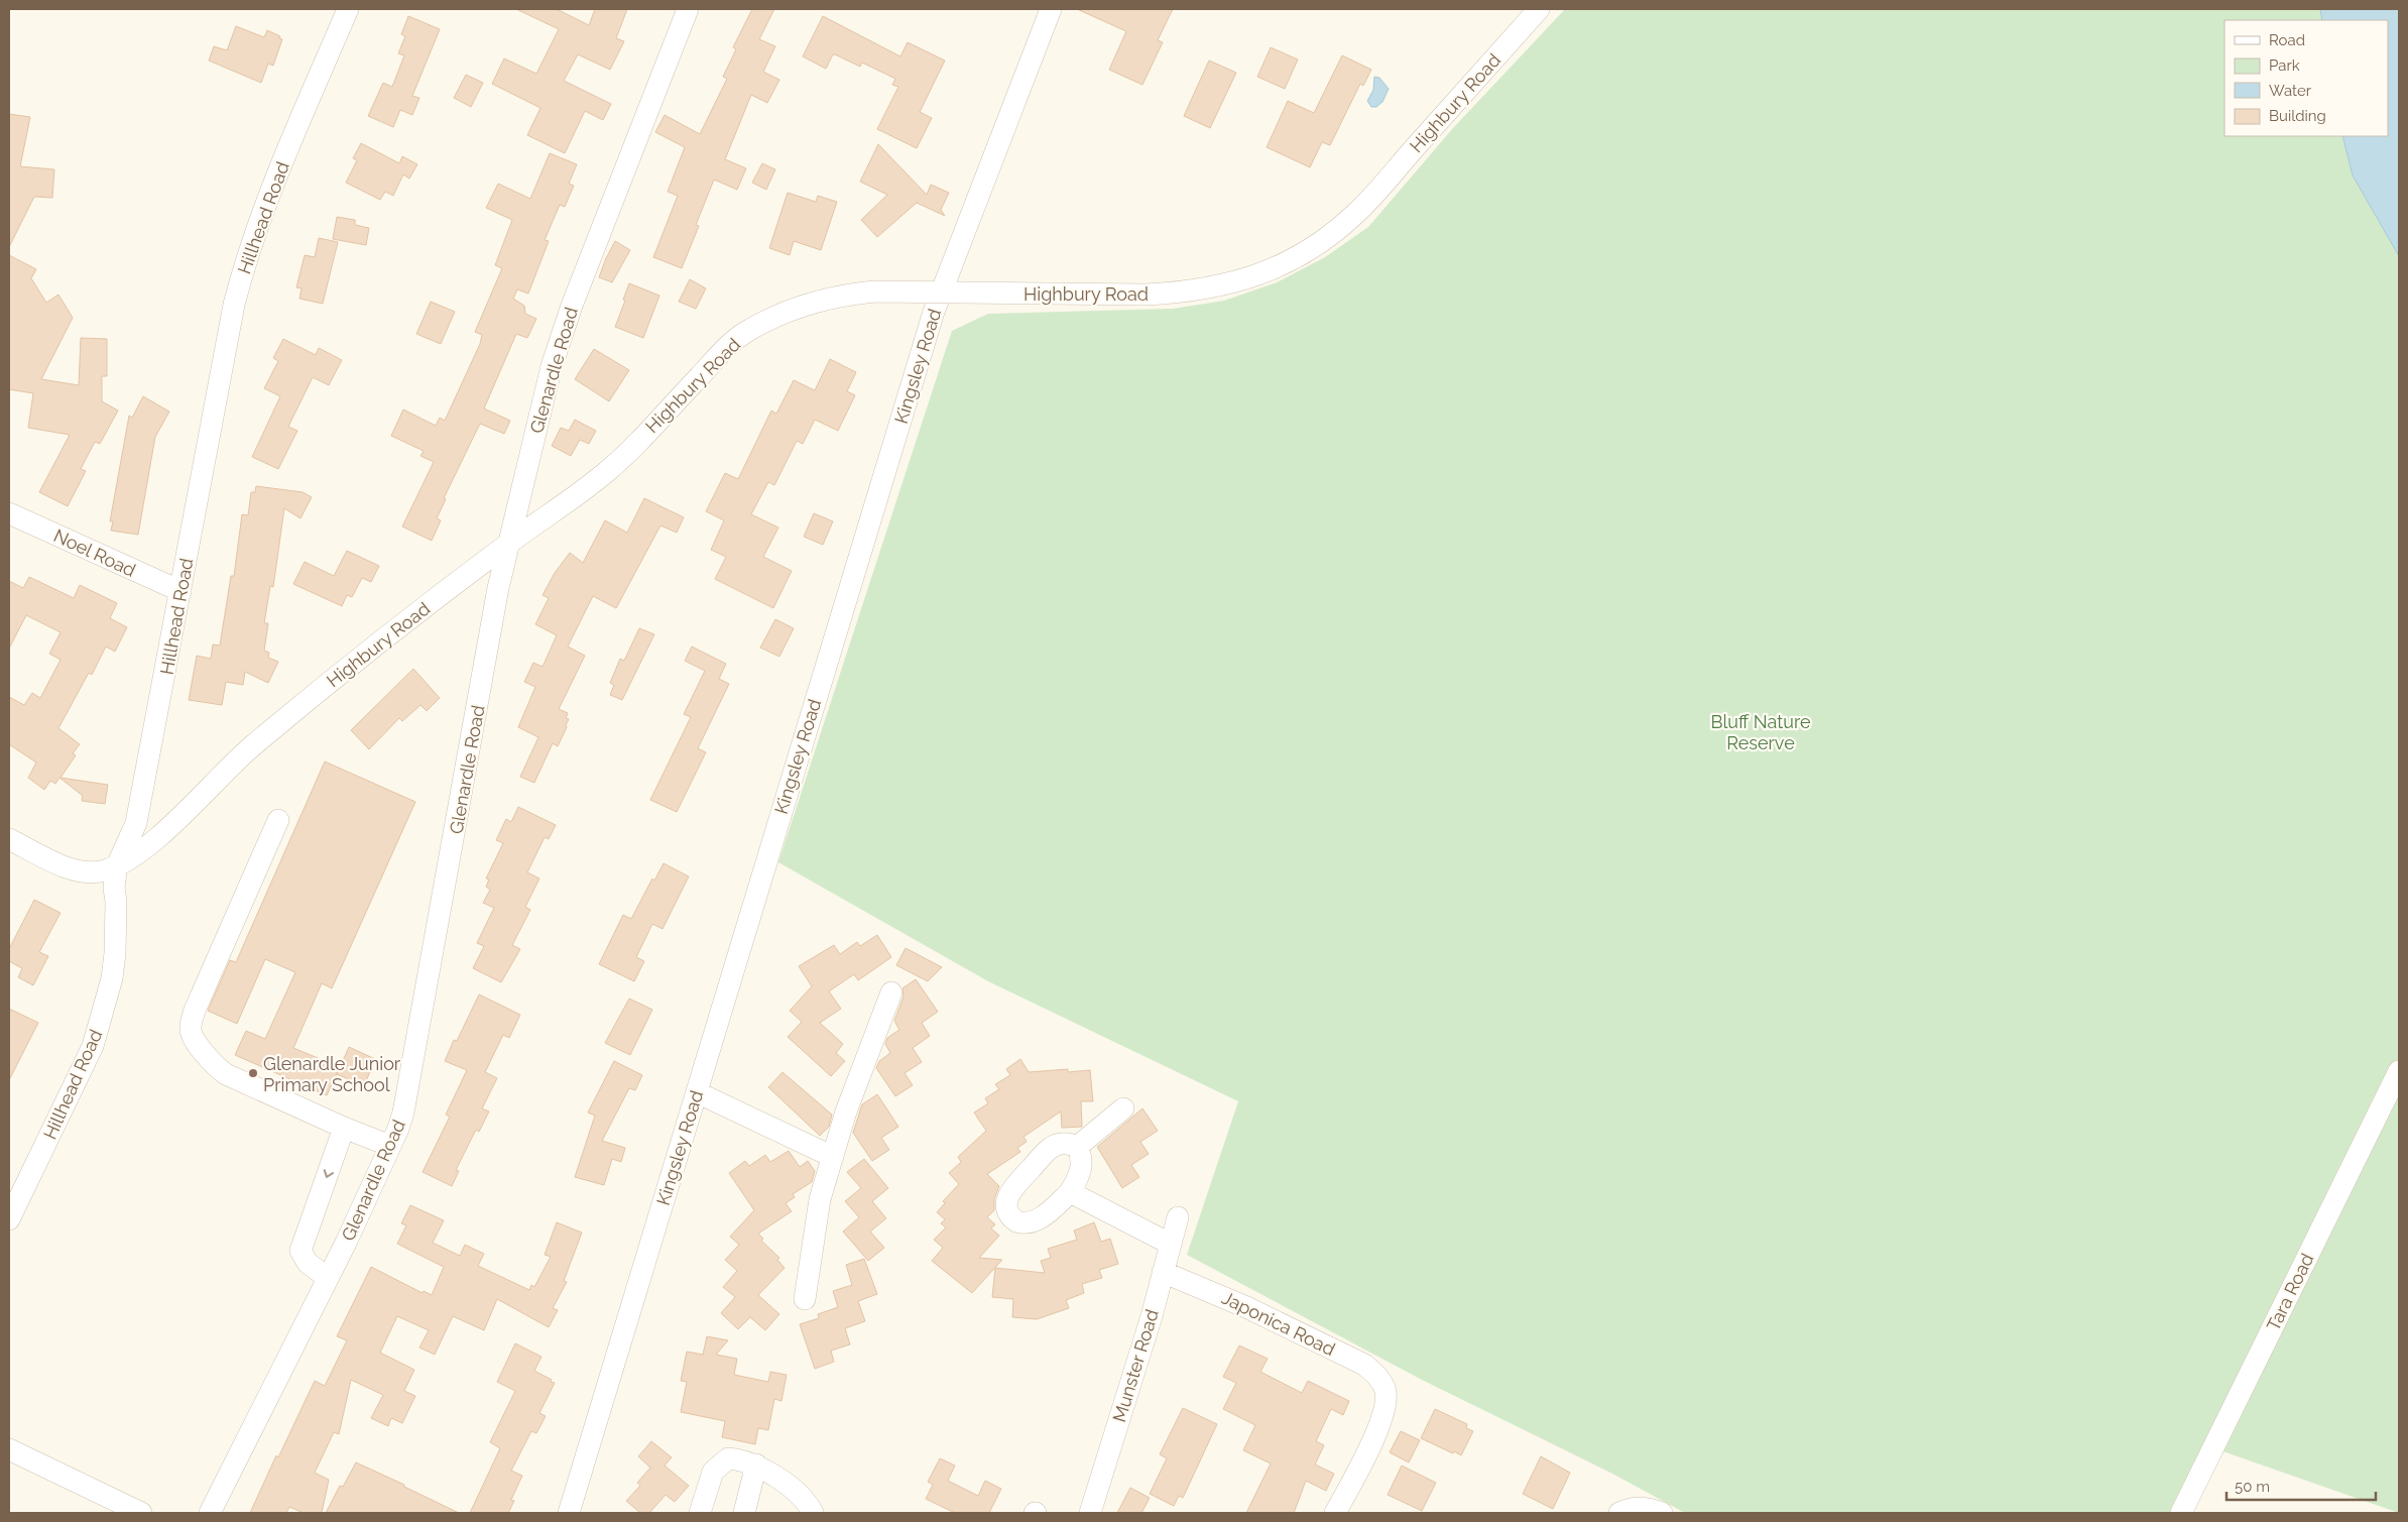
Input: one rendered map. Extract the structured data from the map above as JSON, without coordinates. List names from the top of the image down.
{
  "streets": {
    "street": [
      "Highbury Road",
      "Hillhead Road",
      "Kingsley Road",
      "Glenardle Road",
      "Noel Road",
      "Tara Road",
      "Japonica Road",
      "Munster Road"
    ]
  },
  "crossings": [
    ["Highbury Road", "Hillhead Road"],
    ["Highbury Road", "Kingsley Road"],
    ["Highbury Road", "Glenardle Road"],
    ["Hillhead Road", "Noel Road"],
    ["Japonica Road", "Munster Road"]
  ],
  "parks": ["Bluff Nature Reserve"],
  "places": ["Glenardle Junior Primary School"],
  "legend": [
    "Road",
    "Park",
    "Water",
    "Building"
  ],
  "scale_bar": "50 m"
}
